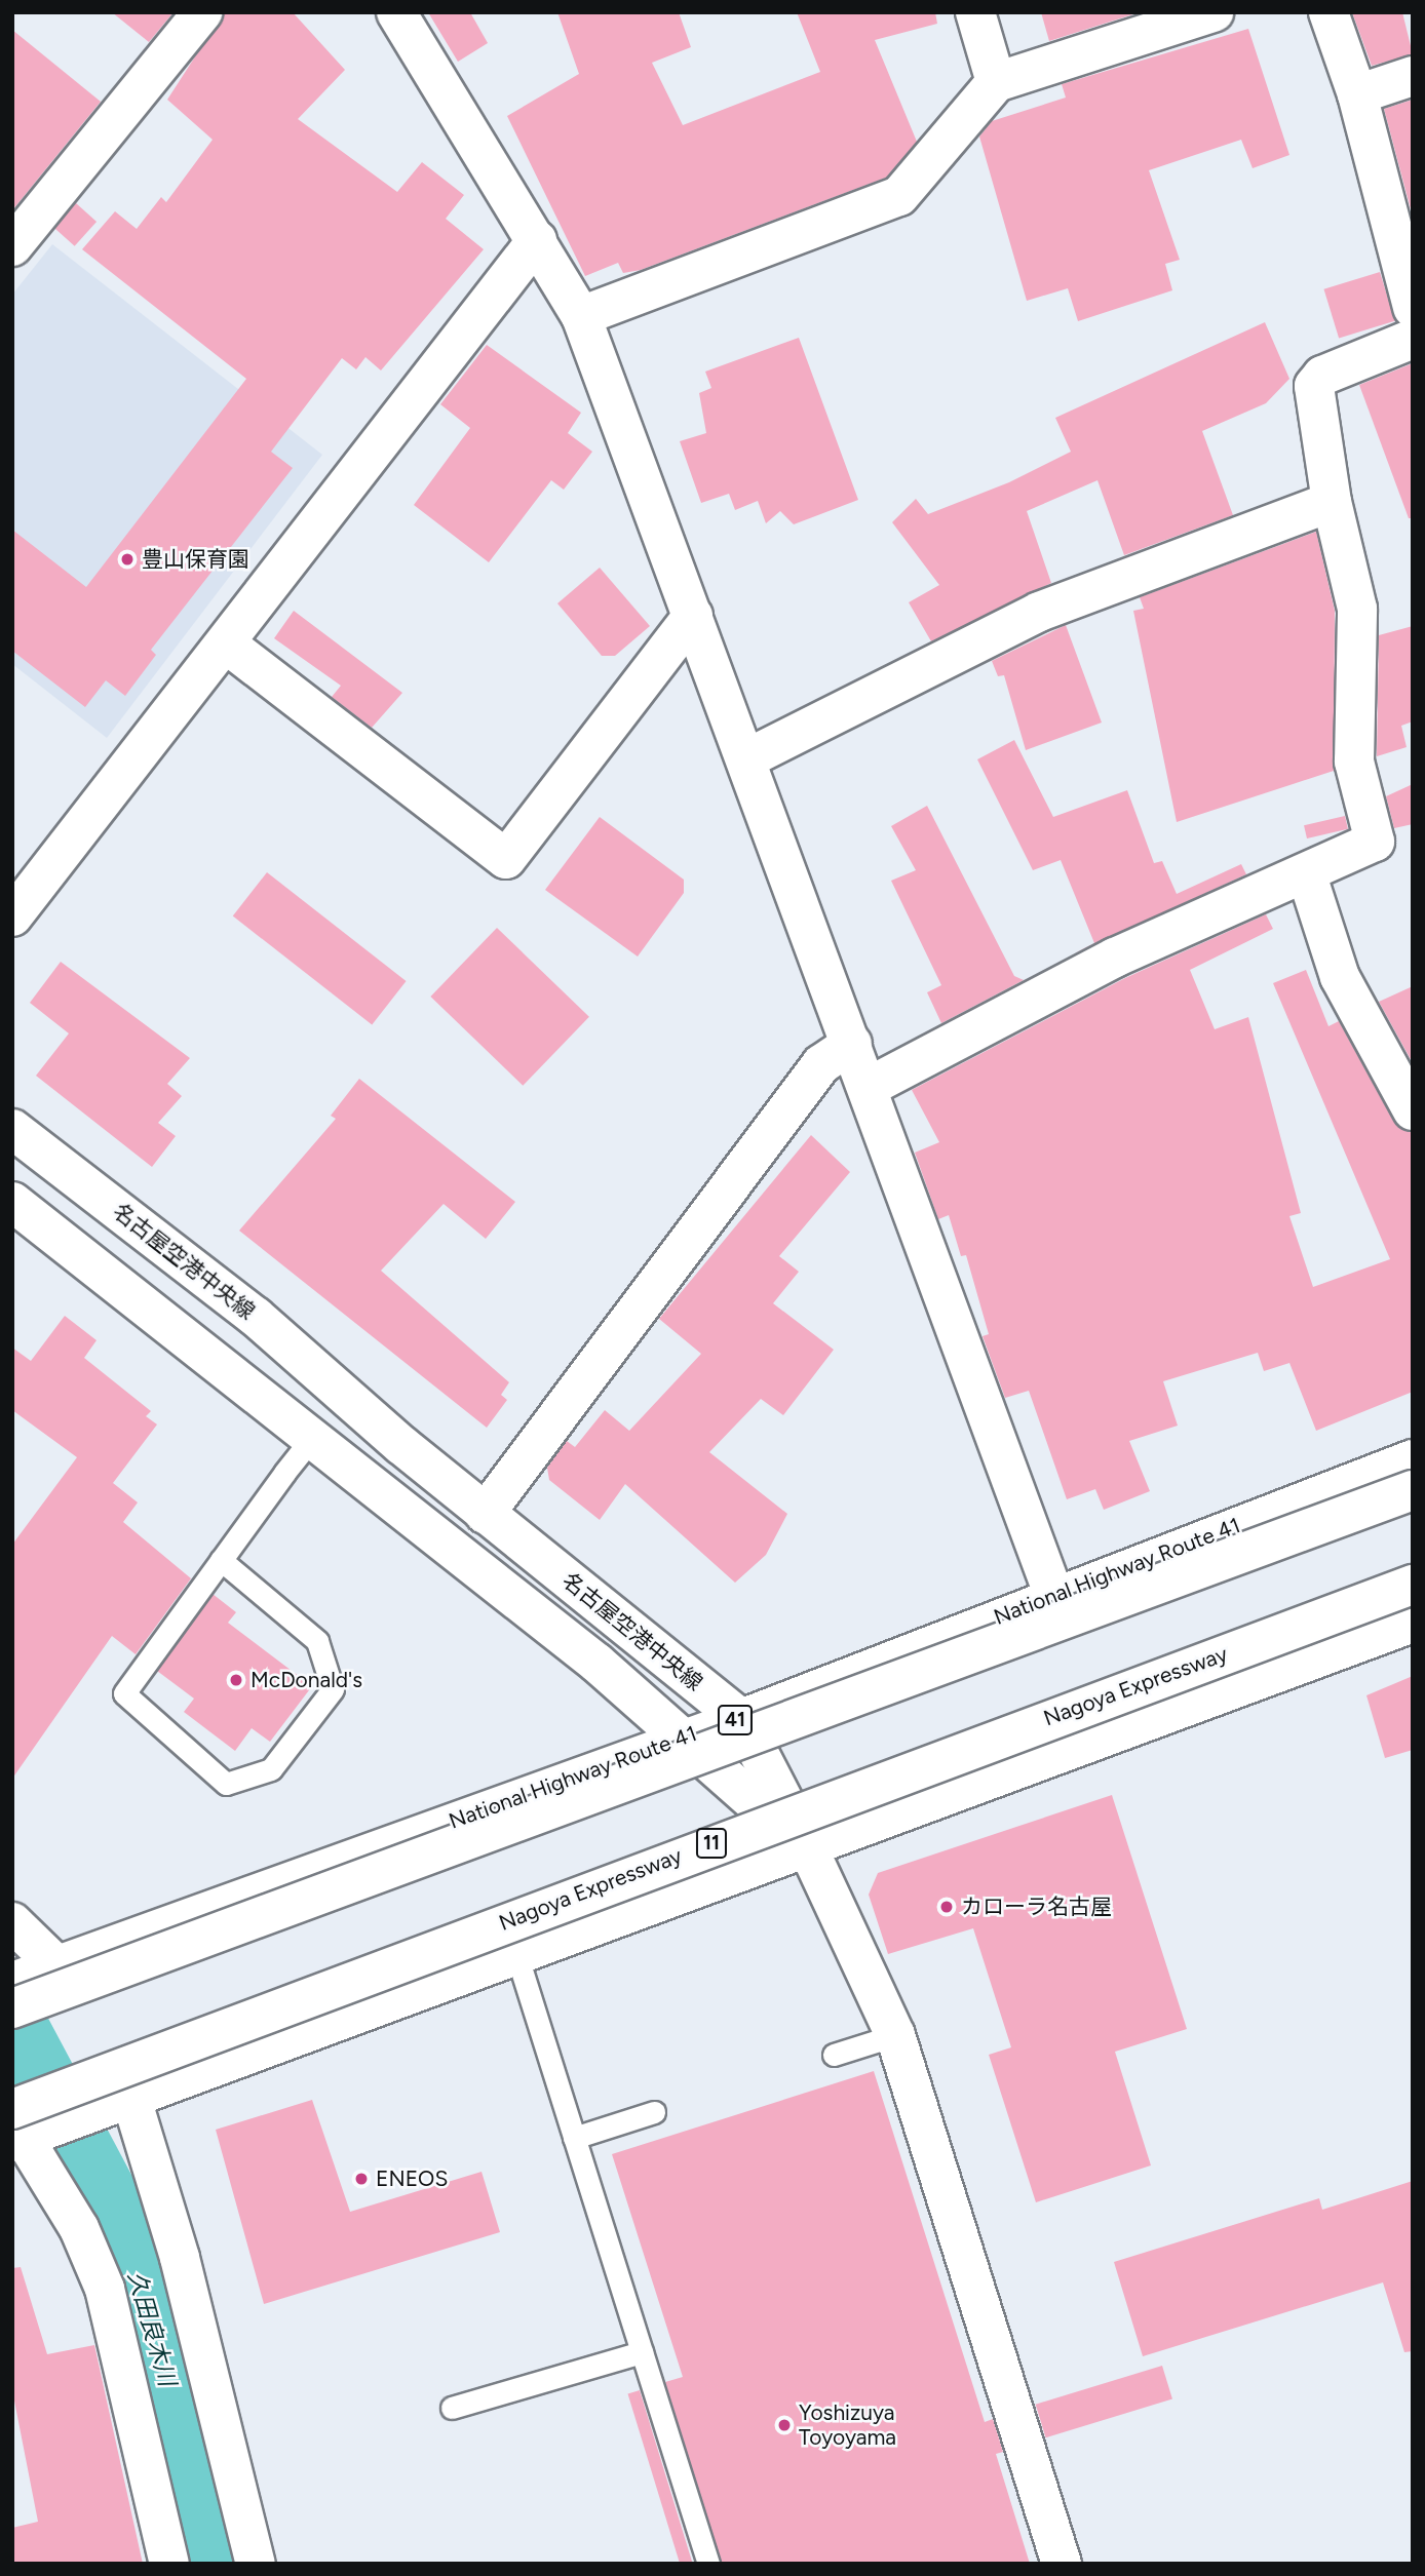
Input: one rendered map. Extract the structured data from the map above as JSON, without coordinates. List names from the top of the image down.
{
  "streets": {
    "main road": [
      "名古屋空港中央線",
      "National Highway Route 41",
      "Nagoya Expressway",
      "41",
      "11"
    ]
  },
  "crossings": [
    ["名古屋空港中央線", "National Highway Route 41"]
  ],
  "water": ["久田良木川"],
  "places": [
    "豊山保育園",
    "McDonald's",
    "カローラ名古屋",
    "ENEOS",
    "Yoshizuya Toyoyama"
  ]
}
